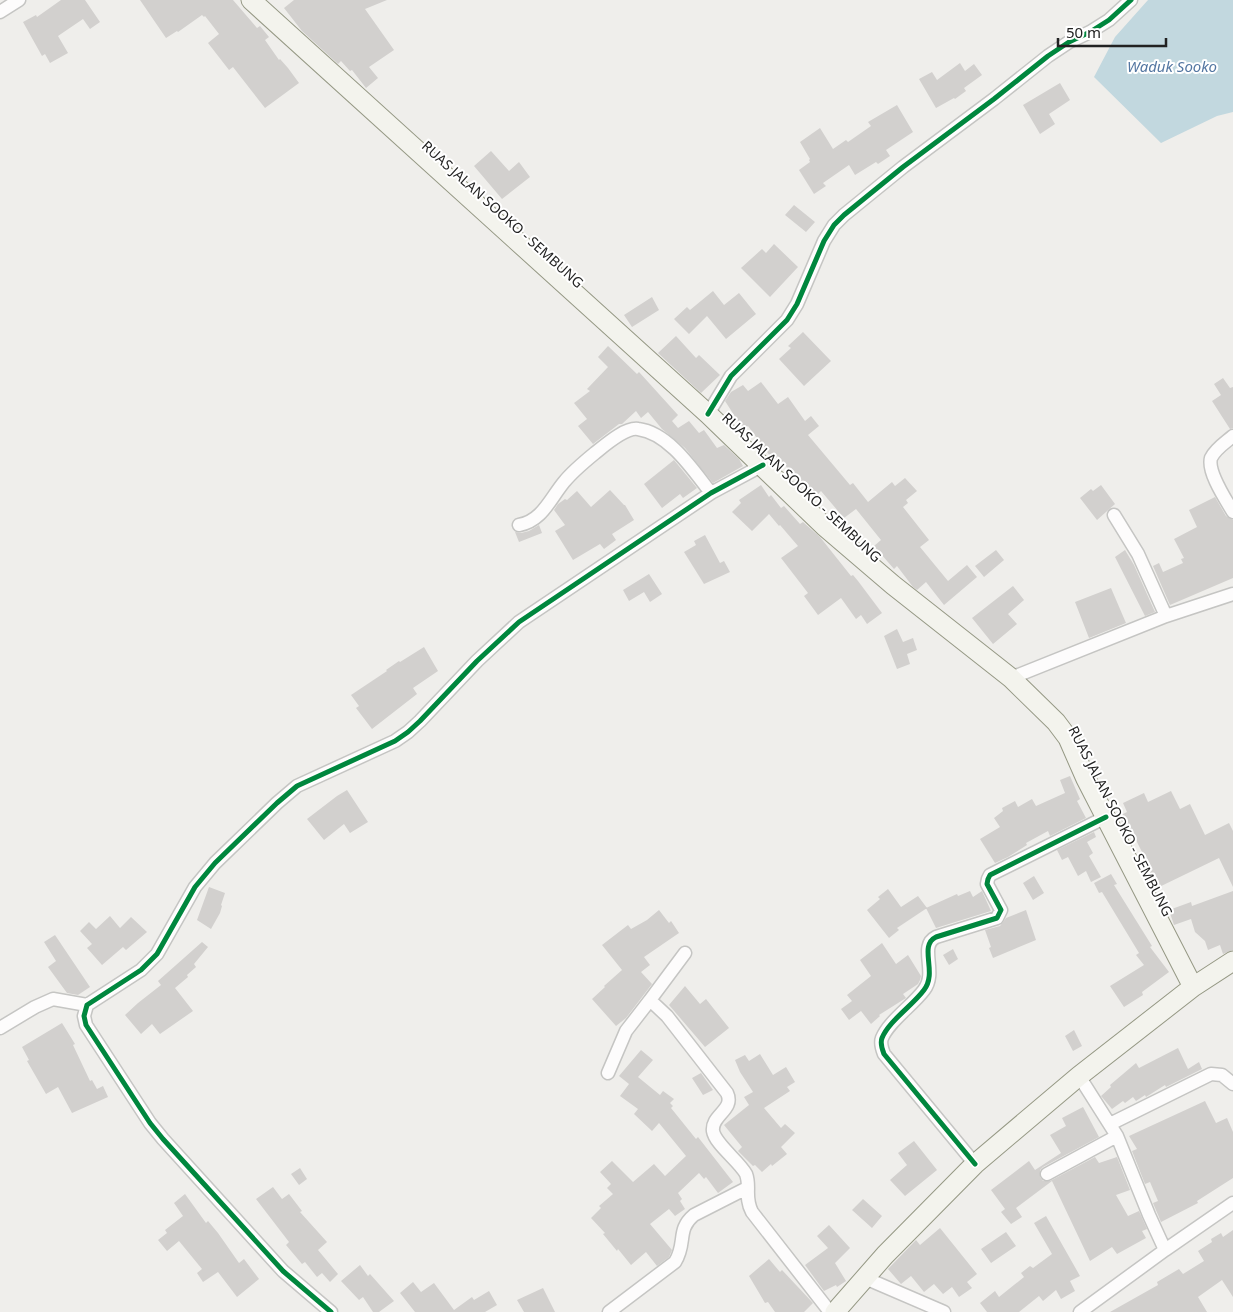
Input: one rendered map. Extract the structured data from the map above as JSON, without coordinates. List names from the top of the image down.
{
  "streets": {
    "main road": ["RUAS JALAN SOOKO - SEMBUNG"]
  },
  "water": ["Waduk Sooko"],
  "scale_bar": "50 m"
}
